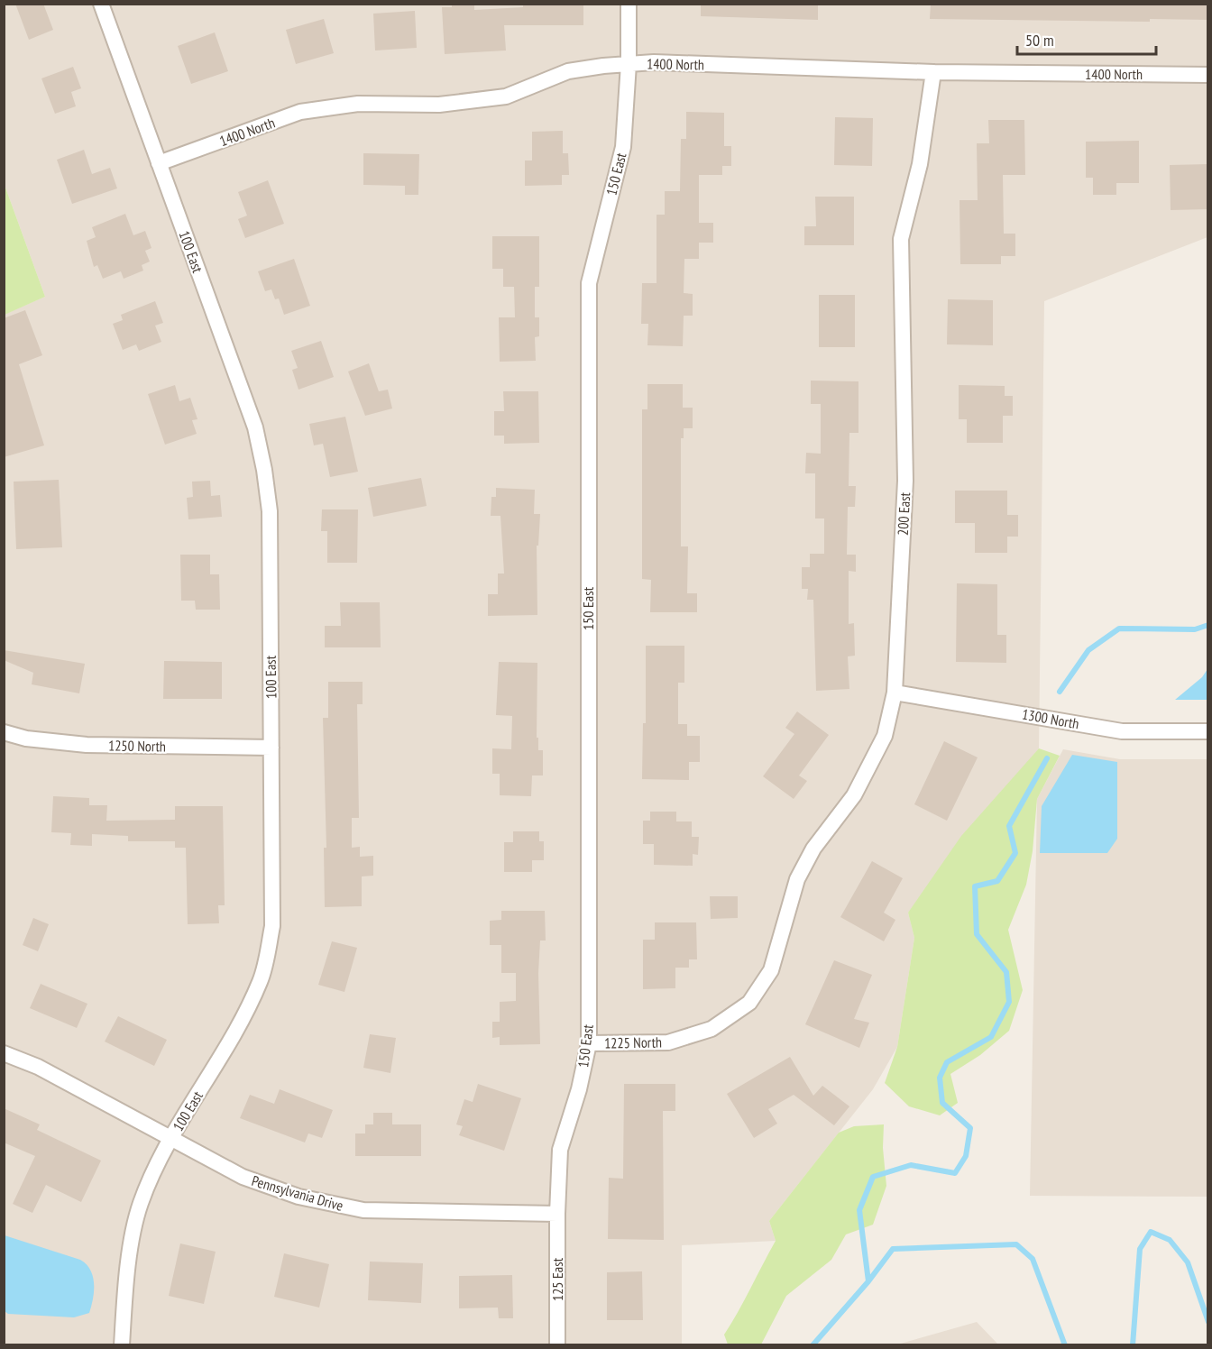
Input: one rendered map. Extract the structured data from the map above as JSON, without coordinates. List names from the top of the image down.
{
  "streets": {
    "street": [
      "1400 North",
      "150 East",
      "100 East",
      "200 East",
      "1300 North",
      "1250 North",
      "1225 North",
      "Pennsylvania Drive",
      "125 East"
    ]
  },
  "crossings": [
    ["1400 North", "150 East"],
    ["1400 North", "100 East"],
    ["1400 North", "200 East"],
    ["150 East", "1225 North"],
    ["150 East", "Pennsylvania Drive"],
    ["150 East", "125 East"],
    ["100 East", "1250 North"],
    ["100 East", "Pennsylvania Drive"],
    ["200 East", "1300 North"],
    ["200 East", "1225 North"],
    ["Pennsylvania Drive", "125 East"]
  ],
  "scale_bar": "50 m"
}
